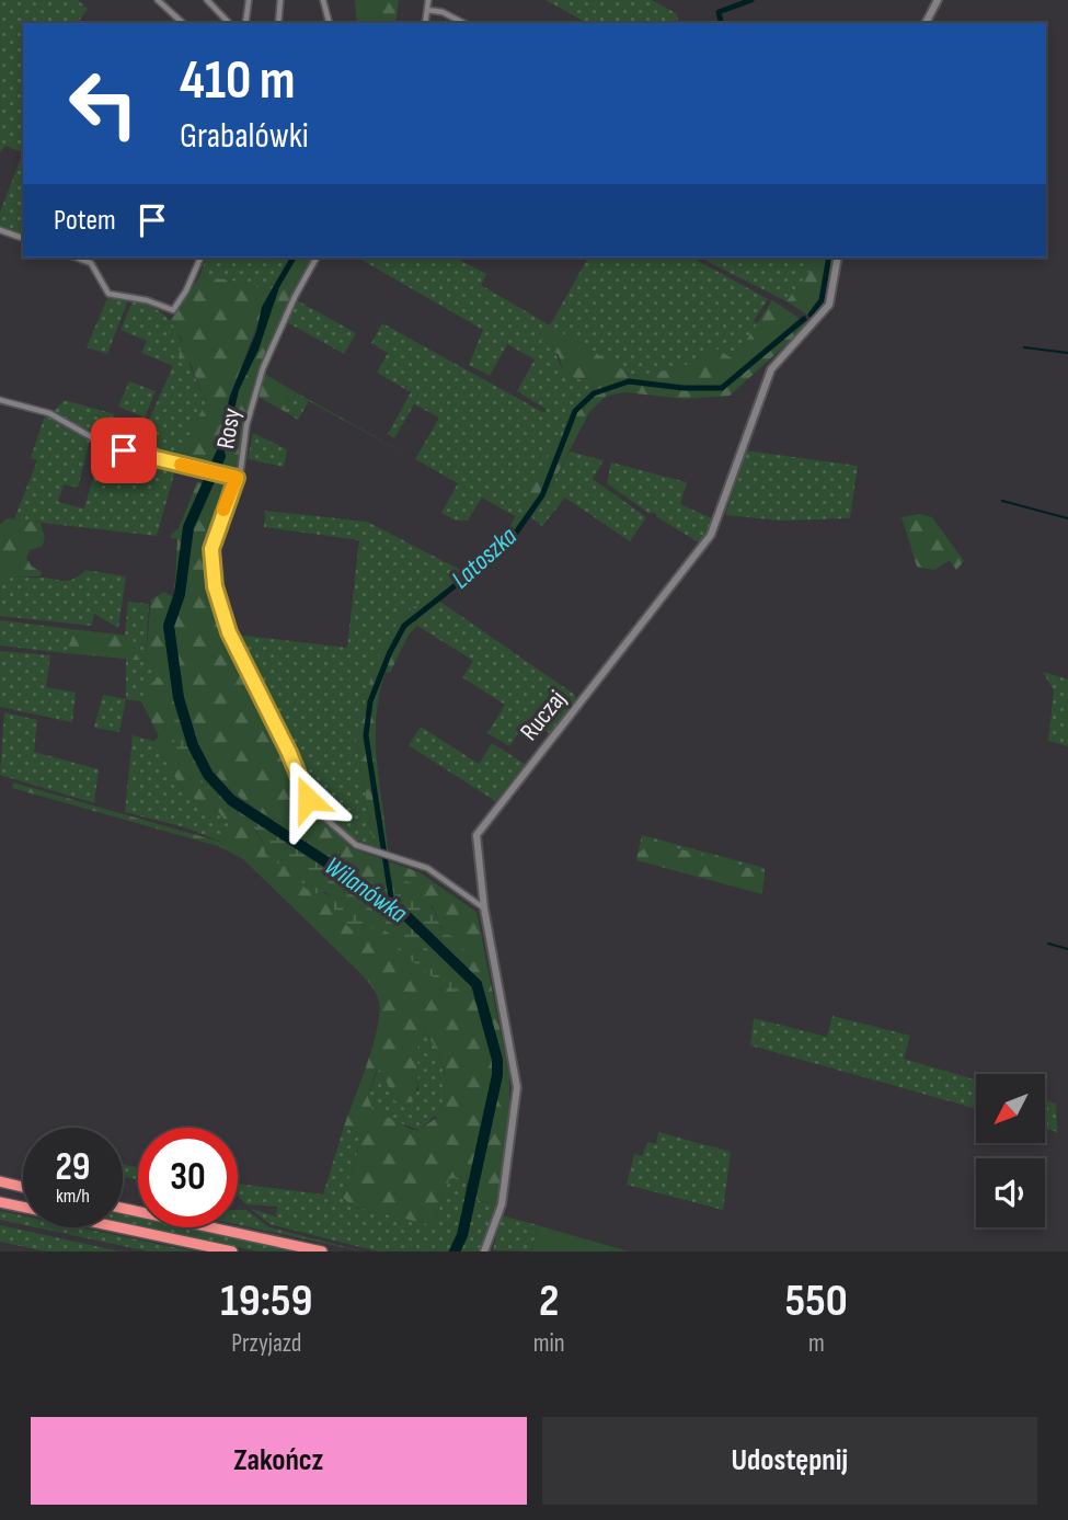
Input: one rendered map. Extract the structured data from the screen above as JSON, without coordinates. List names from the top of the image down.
{
  "streets": {
    "street": ["Rosy", "Ruczaj"]
  },
  "crossings": [
    ["Rosy", "Ruczaj"]
  ],
  "water": ["Latoszka", "Wilanówka"],
  "north": "bottom left",
  "page": {
    "turn": ["410 m", "Grabalówki"],
    "then": "Potem",
    "speed": "29 km/h",
    "limit": "30",
    "eta": [
      "19:59",
      "Przyjazd",
      "2",
      "min",
      "550",
      "m"
    ],
    "buttons": ["Zakończ", "Udostępnij"]
  }
}
